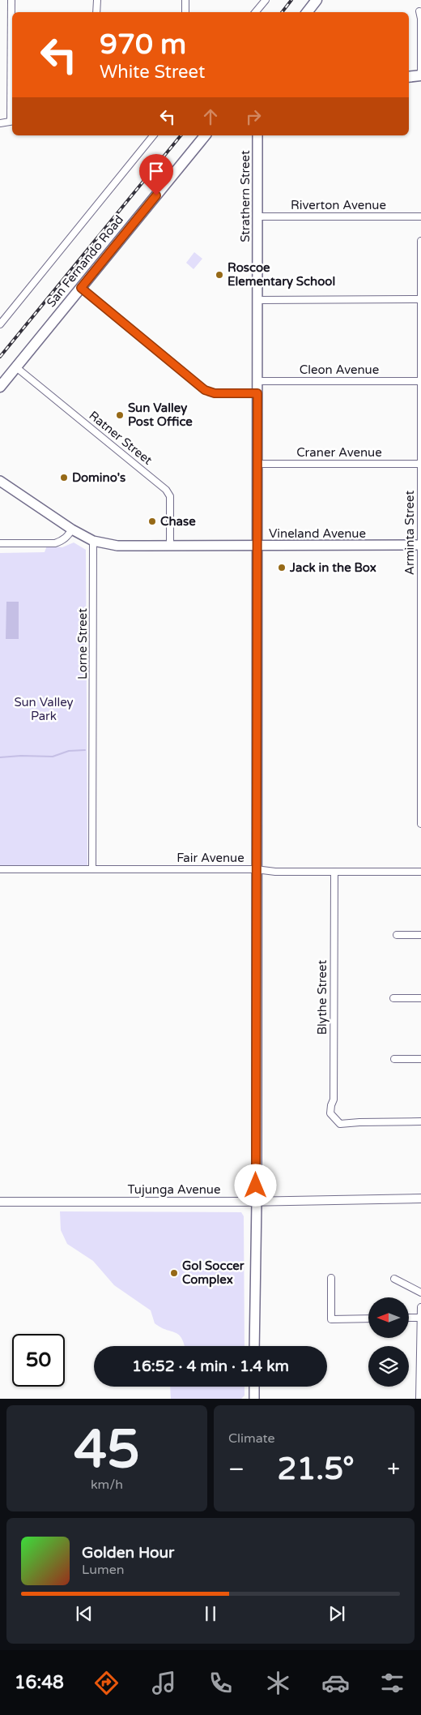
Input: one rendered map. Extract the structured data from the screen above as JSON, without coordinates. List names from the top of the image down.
{
  "streets": {
    "main road": ["Strathern Street", "San Fernando Road", "Vineland Avenue"],
    "street": [
      "Riverton Avenue",
      "Cleon Avenue",
      "Ratner Street",
      "Craner Avenue",
      "Arminta Street",
      "Lorne Street",
      "Fair Avenue",
      "Blythe Street",
      "Tujunga Avenue"
    ]
  },
  "crossings": [
    ["Strathern Street", "Riverton Avenue"],
    ["Strathern Street", "Cleon Avenue"],
    ["Strathern Street", "Craner Avenue"],
    ["Strathern Street", "Vineland Avenue"],
    ["Strathern Street", "Fair Avenue"],
    ["Strathern Street", "Tujunga Avenue"],
    ["San Fernando Road", "Ratner Street"],
    ["Cleon Avenue", "Arminta Street"],
    ["Ratner Street", "Vineland Avenue"],
    ["Craner Avenue", "Arminta Street"],
    ["Arminta Street", "Vineland Avenue"],
    ["Vineland Avenue", "Lorne Street"],
    ["Lorne Street", "Fair Avenue"],
    ["Fair Avenue", "Blythe Street"]
  ],
  "parks": ["Sun Valley Park"],
  "places": [
    "Roscoe Elementary School",
    "Sun Valley Post Office",
    "Domino's",
    "Chase",
    "Jack in the Box",
    "Gol Soccer Complex"
  ],
  "north": "left",
  "page": {
    "turn": ["970 m", "White Street"],
    "limit": "50",
    "trip": "16:52 · 4 min · 1.4 km",
    "tile": [
      ["45", "km/h"],
      "Climate"
    ],
    "heat": ["−", "21.5°", "+"],
    "song": ["Golden Hour", "Lumen"],
    "tabs": "16:48"
  }
}
